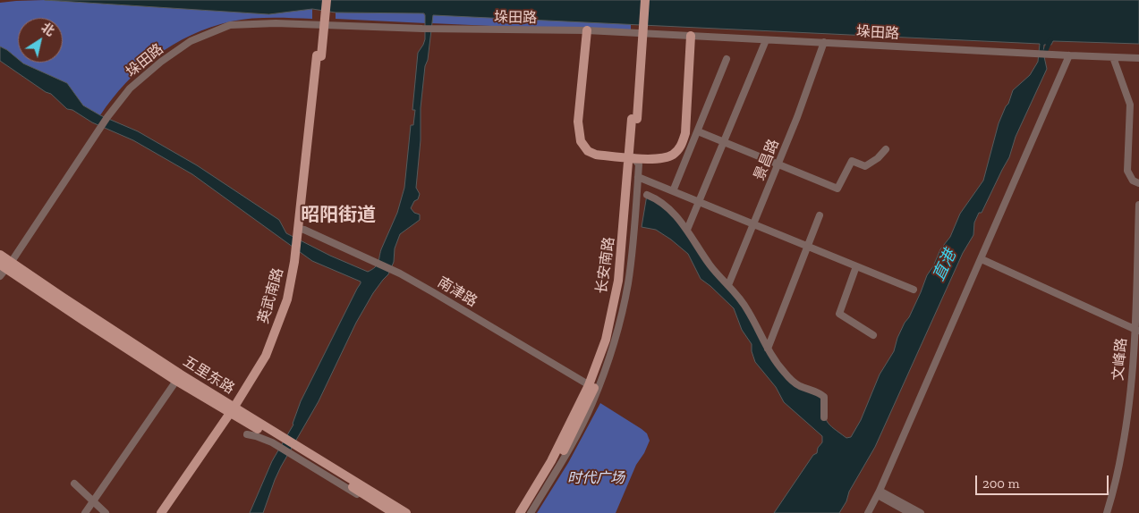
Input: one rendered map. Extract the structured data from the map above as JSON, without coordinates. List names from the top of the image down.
{
  "streets": {
    "main road": ["长安南路", "英武南路", "五里东路"],
    "street": [
      "垛田路",
      "景昌路",
      "南津路",
      "文峰路"
    ]
  },
  "crossings": [
    ["垛田路", "景昌路"],
    ["垛田路", "五里东路"],
    ["长安南路", "南津路"],
    ["南津路", "英武南路"],
    ["英武南路", "五里东路"]
  ],
  "districts": ["昭阳街道"],
  "water": ["直港"],
  "parks": ["时代广场"],
  "scale_bar": "200 m",
  "north": "top right"
}
